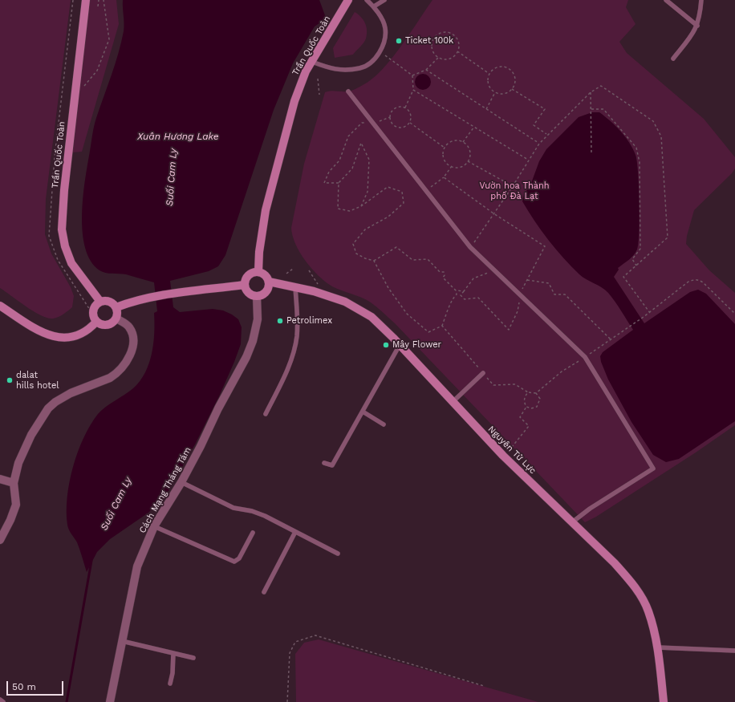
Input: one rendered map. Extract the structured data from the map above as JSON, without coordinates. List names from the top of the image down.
{
  "streets": {
    "main road": ["Trần Quốc Toản", "Nguyên Tử Lực"],
    "street": ["Cách Mạng Tháng Tám"]
  },
  "crossings": [
    ["Trần Quốc Toản", "Nguyên Tử Lực"],
    ["Trần Quốc Toản", "Cách Mạng Tháng Tám"],
    ["Nguyên Tử Lực", "Cách Mạng Tháng Tám"]
  ],
  "water": ["Xuân Hương Lake", "Suối Cam Ly"],
  "parks": ["Vườn hoa Thành phố Đà Lạt"],
  "places": [
    "Ticket 100k",
    "Petrolimex",
    "Mây Flower",
    "dalat hills hotel"
  ],
  "scale_bar": "50 m"
}
